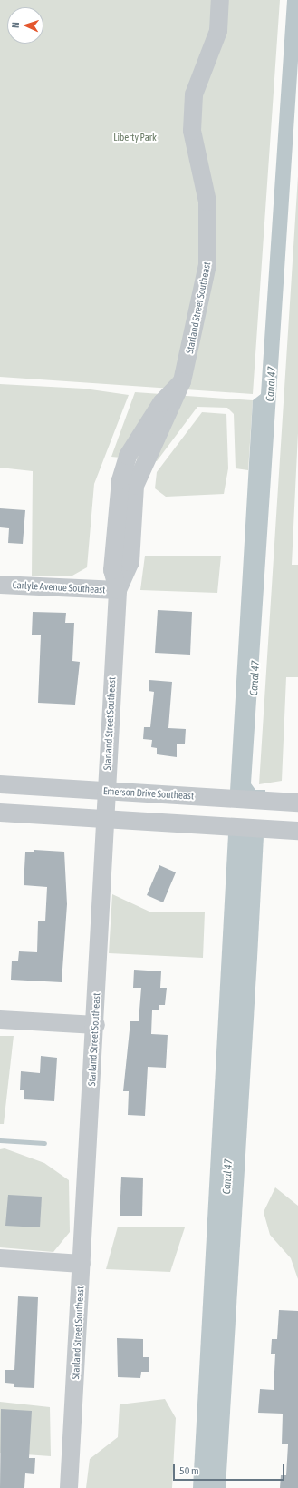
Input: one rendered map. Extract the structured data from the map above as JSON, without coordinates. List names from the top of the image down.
{
  "streets": {
    "street": ["Starland Street Southeast", "Carlyle Avenue Southeast", "Emerson Drive Southeast"]
  },
  "crossings": [
    ["Starland Street Southeast", "Carlyle Avenue Southeast"],
    ["Starland Street Southeast", "Emerson Drive Southeast"]
  ],
  "water": ["Canal 47"],
  "parks": ["Liberty Park"],
  "scale_bar": "50 m",
  "north": "left"
}
